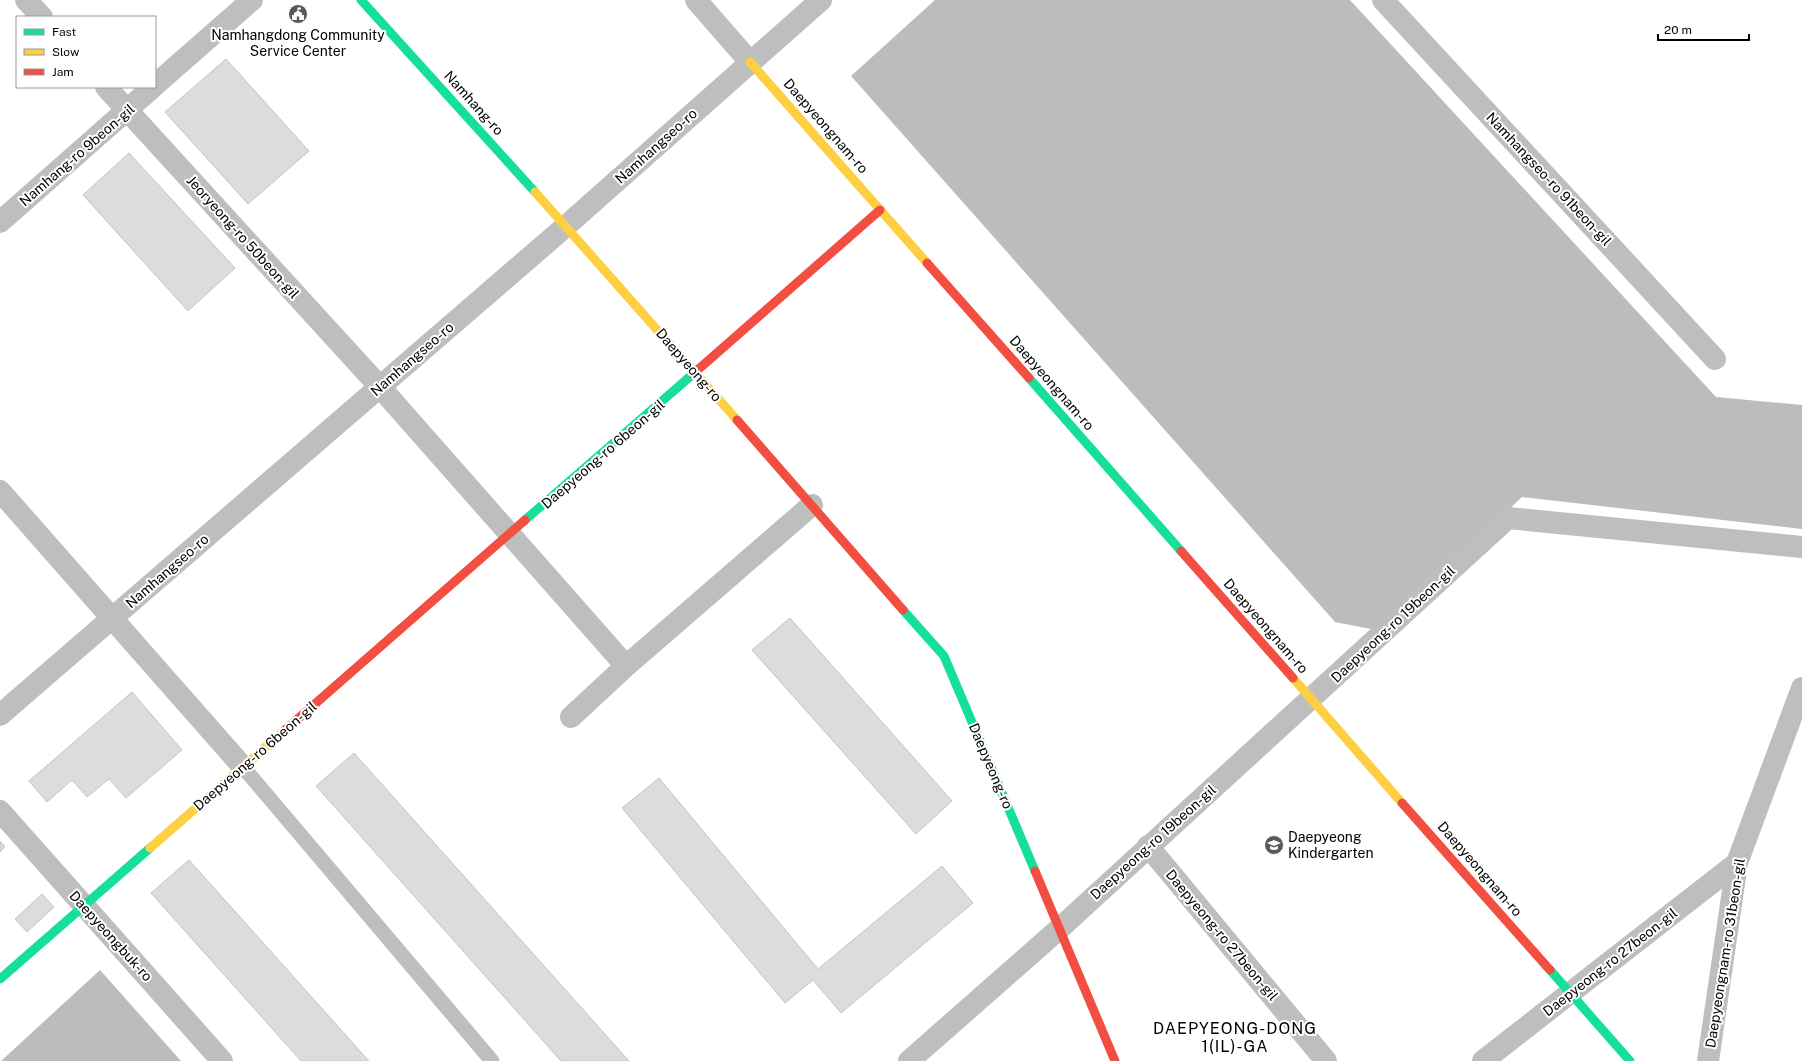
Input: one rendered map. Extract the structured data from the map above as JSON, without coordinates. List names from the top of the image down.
{
  "streets": {
    "street": [
      "Namhang-ro",
      "Daepyeongnam-ro",
      "Namhangseo-ro",
      "Namhang-ro 9beon-gil",
      "Namhangseo-ro 91beon-gil",
      "Jeoryeong-ro 50beon-gil",
      "Daepyeong-ro",
      "Daepyeong-ro 6beon-gil",
      "Daepyeong-ro 19beon-gil",
      "Daepyeong-ro 27beon-gil",
      "Daepyeongbuk-ro",
      "Daepyeongnam-ro 31beon-gil"
    ]
  },
  "crossings": [
    ["Namhang-ro", "Namhangseo-ro"],
    ["Namhang-ro", "Daepyeong-ro"],
    ["Daepyeongnam-ro", "Namhangseo-ro"],
    ["Daepyeongnam-ro", "Daepyeong-ro 19beon-gil"],
    ["Daepyeongnam-ro", "Daepyeong-ro 27beon-gil"],
    ["Namhangseo-ro", "Jeoryeong-ro 50beon-gil"],
    ["Namhangseo-ro", "Daepyeong-ro"],
    ["Namhang-ro 9beon-gil", "Jeoryeong-ro 50beon-gil"],
    ["Daepyeong-ro", "Daepyeong-ro 6beon-gil"],
    ["Daepyeong-ro", "Daepyeong-ro 19beon-gil"],
    ["Daepyeong-ro 6beon-gil", "Daepyeongbuk-ro"],
    ["Daepyeong-ro 19beon-gil", "Daepyeong-ro 27beon-gil"],
    ["Daepyeong-ro 27beon-gil", "Daepyeongnam-ro 31beon-gil"]
  ],
  "districts": ["DAEPYEONG-DONG 1(IL)-GA"],
  "places": {
    "public building": ["Namhangdong Community Service Center"],
    "school or university": ["Daepyeong Kindergarten"]
  },
  "legend": ["Fast", "Slow", "Jam"],
  "scale_bar": "20 m"
}
